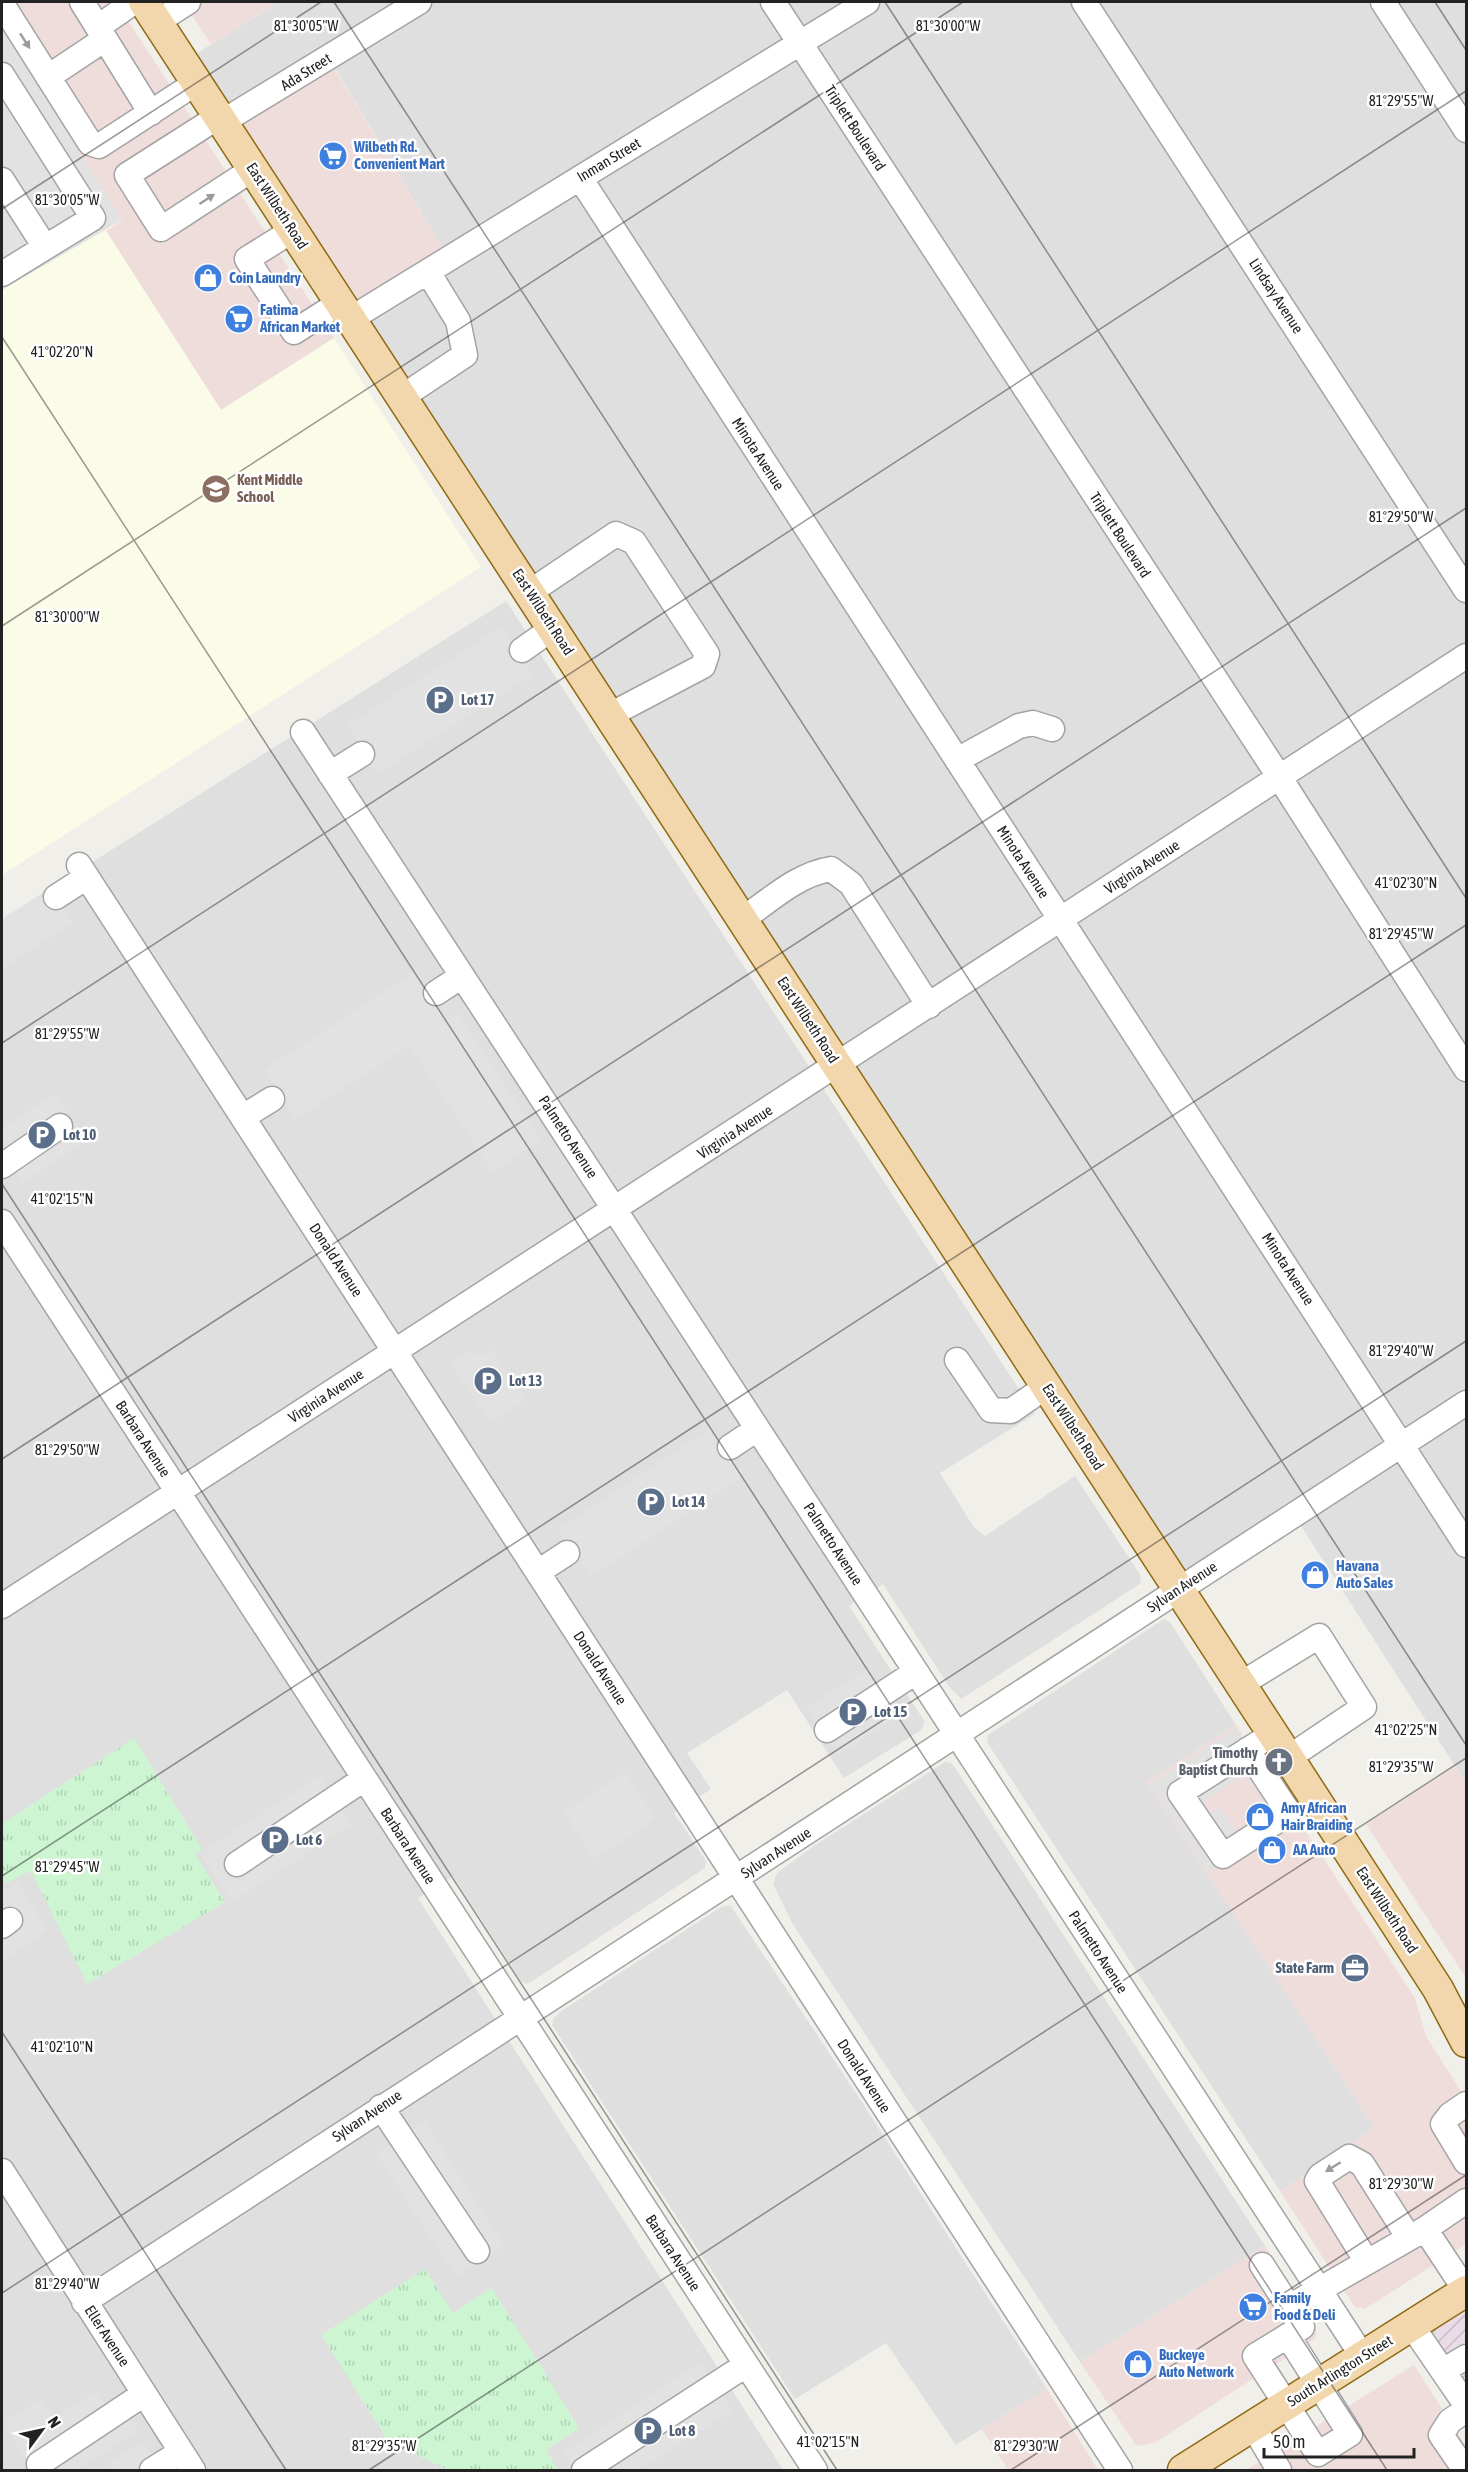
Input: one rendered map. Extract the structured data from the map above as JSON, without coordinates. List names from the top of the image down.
{
  "streets": {
    "main road": ["East Wilbeth Road", "South Arlington Street"],
    "street": [
      "Ada Street",
      "Triplett Boulevard",
      "Inman Street",
      "Lindsay Avenue",
      "Minota Avenue",
      "Virginia Avenue",
      "Palmetto Avenue",
      "Donald Avenue",
      "Barbara Avenue",
      "Sylvan Avenue",
      "Eller Avenue"
    ]
  },
  "crossings": [
    ["Ada Street", "East Wilbeth Road"],
    ["Triplett Boulevard", "Inman Street"],
    ["Triplett Boulevard", "Virginia Avenue"],
    ["Inman Street", "East Wilbeth Road"],
    ["Inman Street", "Minota Avenue"],
    ["East Wilbeth Road", "Virginia Avenue"],
    ["East Wilbeth Road", "Sylvan Avenue"],
    ["Minota Avenue", "Virginia Avenue"],
    ["Minota Avenue", "Sylvan Avenue"],
    ["Virginia Avenue", "Palmetto Avenue"],
    ["Virginia Avenue", "Donald Avenue"],
    ["Virginia Avenue", "Barbara Avenue"],
    ["Palmetto Avenue", "Sylvan Avenue"],
    ["Palmetto Avenue", "South Arlington Street"],
    ["Donald Avenue", "Sylvan Avenue"],
    ["Barbara Avenue", "Sylvan Avenue"],
    ["Sylvan Avenue", "Eller Avenue"]
  ],
  "places": {
    "supermarket": ["Wilbeth Rd. Convenient Mart", "Fatima African Market", "Family Food & Deli"],
    "shop": [
      "Coin Laundry",
      "Havana Auto Sales",
      "Amy African Hair Braiding",
      "AA Auto",
      "Buckeye Auto Network"
    ],
    "school or university": ["Kent Middle School"],
    "parking": [
      "Lot 17",
      "Lot 10",
      "Lot 13",
      "Lot 14",
      "Lot 15",
      "Lot 6",
      "Lot 8"
    ],
    "church": ["Timothy Baptist Church"],
    "office": ["State Farm"]
  },
  "scale_bar": "50 m",
  "north": "top right",
  "coordinates": [
    "81°30'05\"W",
    "81°30'00\"W",
    "81°29'55\"W",
    "41°02'20\"N",
    "81°29'50\"W",
    "41°02'30\"N",
    "81°29'45\"W",
    "41°02'15\"N",
    "81°29'40\"W",
    "41°02'25\"N",
    "81°29'35\"W",
    "41°02'10\"N",
    "81°29'30\"W"
  ]
}
